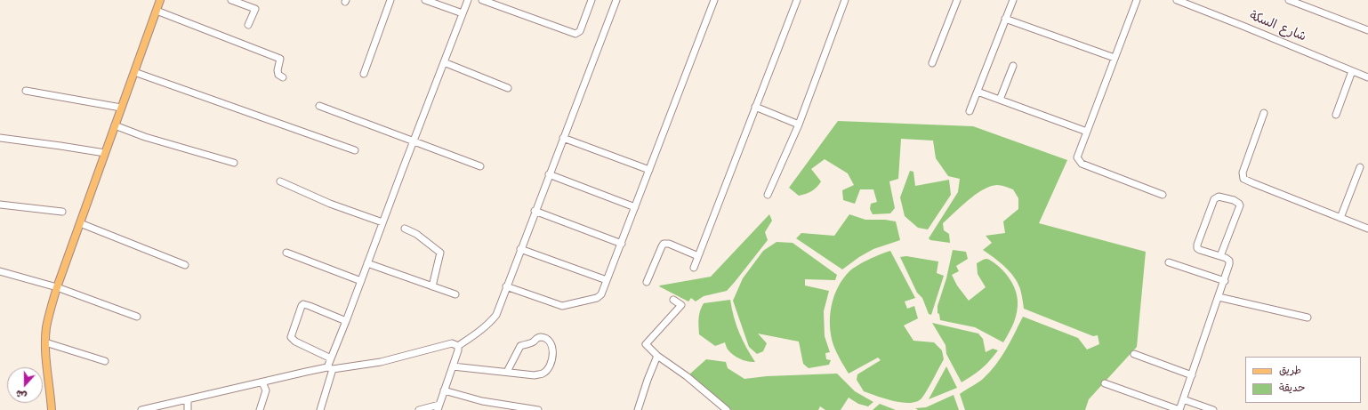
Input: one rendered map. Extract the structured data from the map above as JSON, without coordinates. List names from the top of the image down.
{
  "streets": {
    "street": ["شارع السكة"]
  },
  "legend": ["طريق", "حديقة"],
  "north": "bottom"
}
